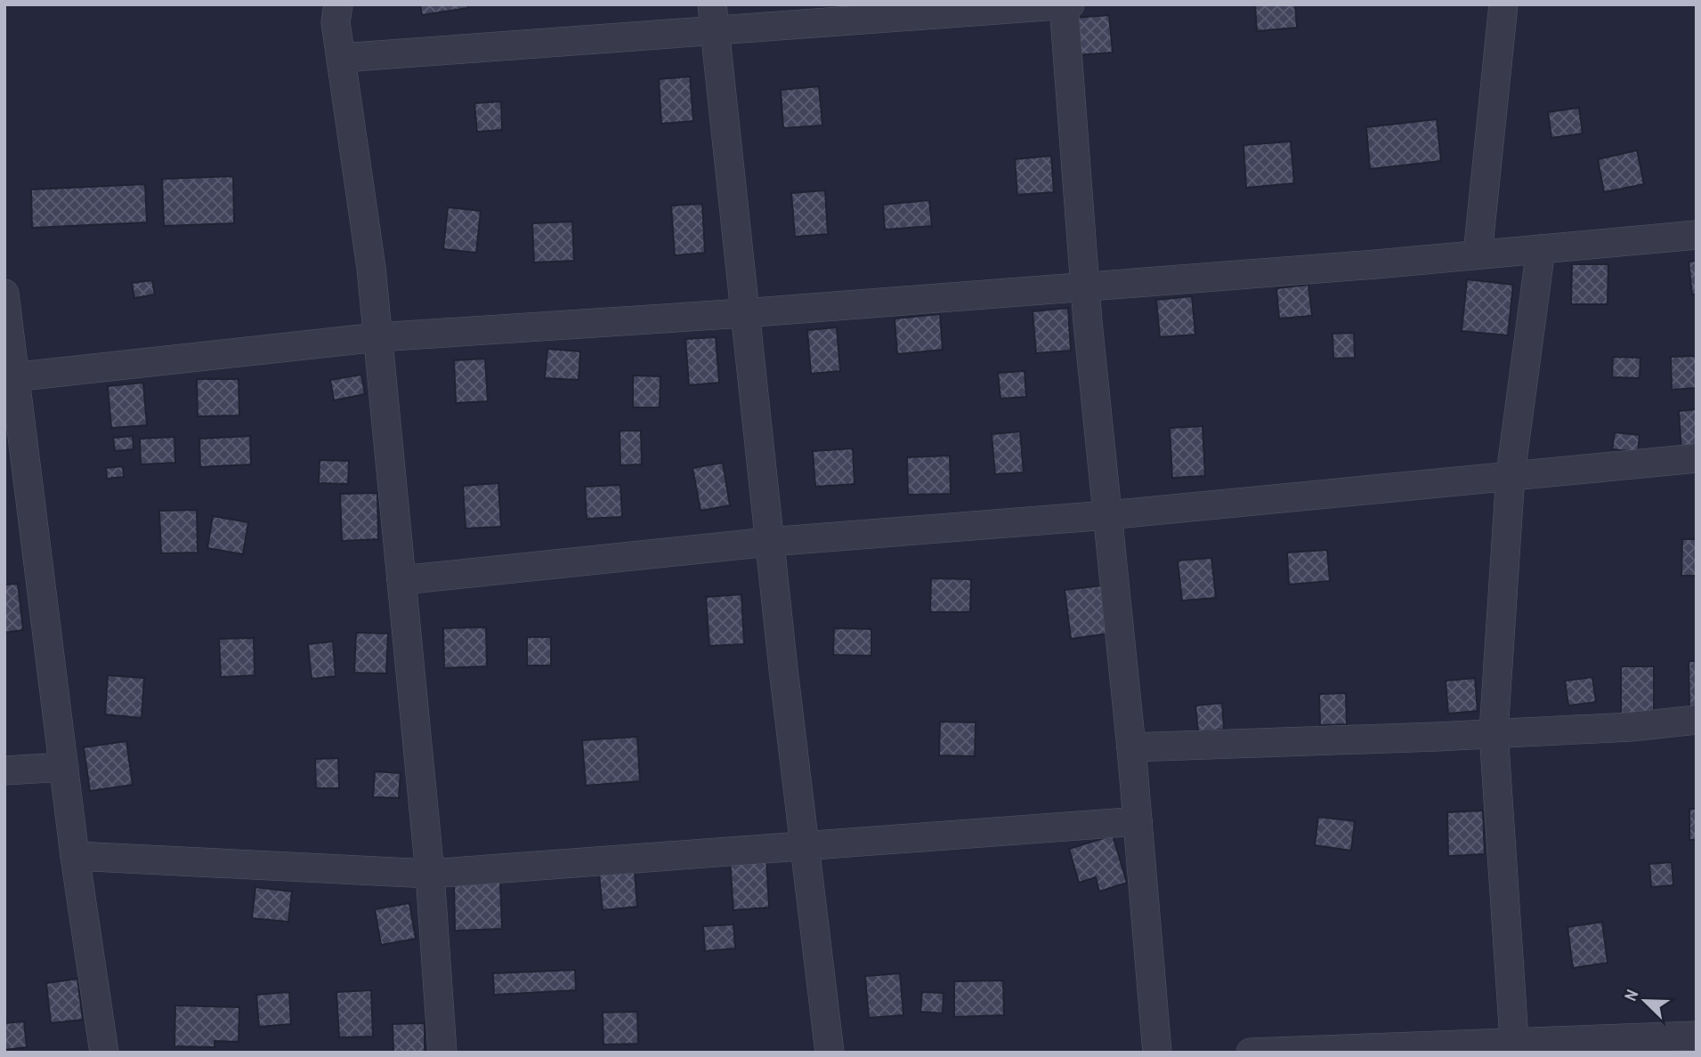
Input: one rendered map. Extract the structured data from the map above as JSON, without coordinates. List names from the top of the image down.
{
  "north": "top left"
}
